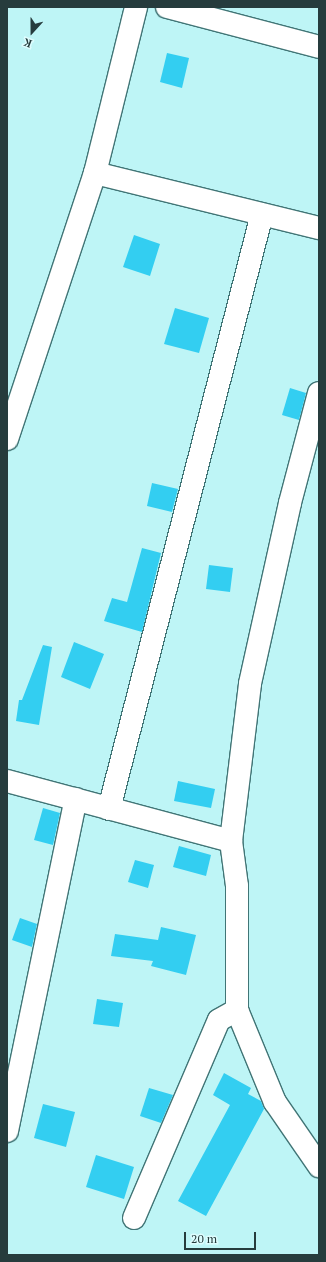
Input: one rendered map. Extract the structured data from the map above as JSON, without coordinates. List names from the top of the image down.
{
  "scale_bar": "20 m",
  "north": "bottom"
}
